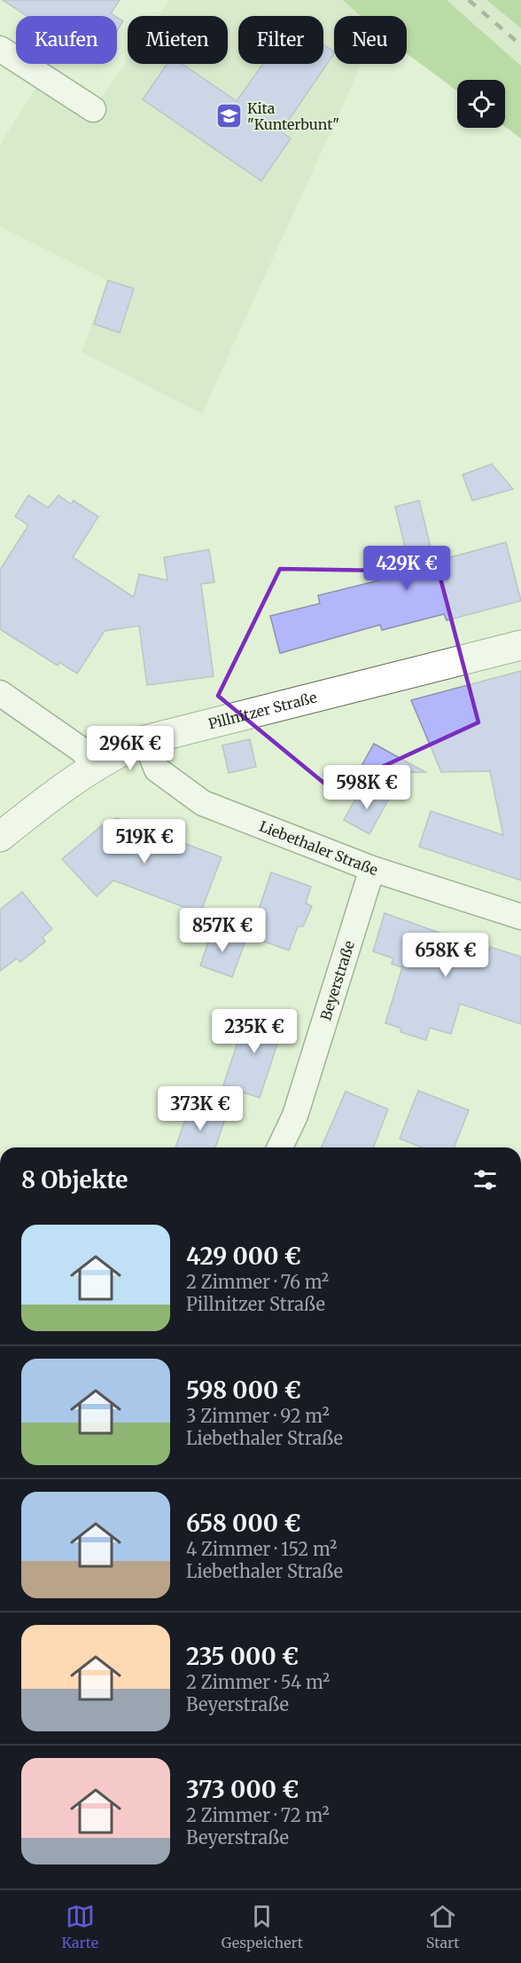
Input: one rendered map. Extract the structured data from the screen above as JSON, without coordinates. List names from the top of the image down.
{
  "streets": {
    "street": ["Pillnitzer Straße", "Liebethaler Straße", "Beyerstraße"]
  },
  "crossings": [
    ["Pillnitzer Straße", "Liebethaler Straße"],
    ["Liebethaler Straße", "Beyerstraße"]
  ],
  "places": {
    "school or university": ["Kita \"Kunterbunt\""]
  },
  "page": {
    "chip": [
      "Kaufen",
      "Mieten",
      "Filter",
      "Neu"
    ],
    "price": [
      "429K €",
      "296K €",
      "598K €",
      "519K €",
      "857K €",
      "658K €",
      "235K €",
      "373K €"
    ],
    "heading": "8 Objekte",
    "list": [
      {
        "name": "429 000 €",
        "note": "2 Zimmer · 76 m² · Pillnitzer Straße"
      },
      {
        "name": "598 000 €",
        "note": "3 Zimmer · 92 m² · Liebethaler Straße"
      },
      {
        "name": "658 000 €",
        "note": "4 Zimmer · 152 m² · Liebethaler Straße"
      },
      {
        "name": "235 000 €",
        "note": "2 Zimmer · 54 m² · Beyerstraße"
      },
      {
        "name": "373 000 €",
        "note": "2 Zimmer · 72 m² · Beyerstraße"
      }
    ],
    "tabs": ["Karte", "Gespeichert", "Start"]
  }
}
